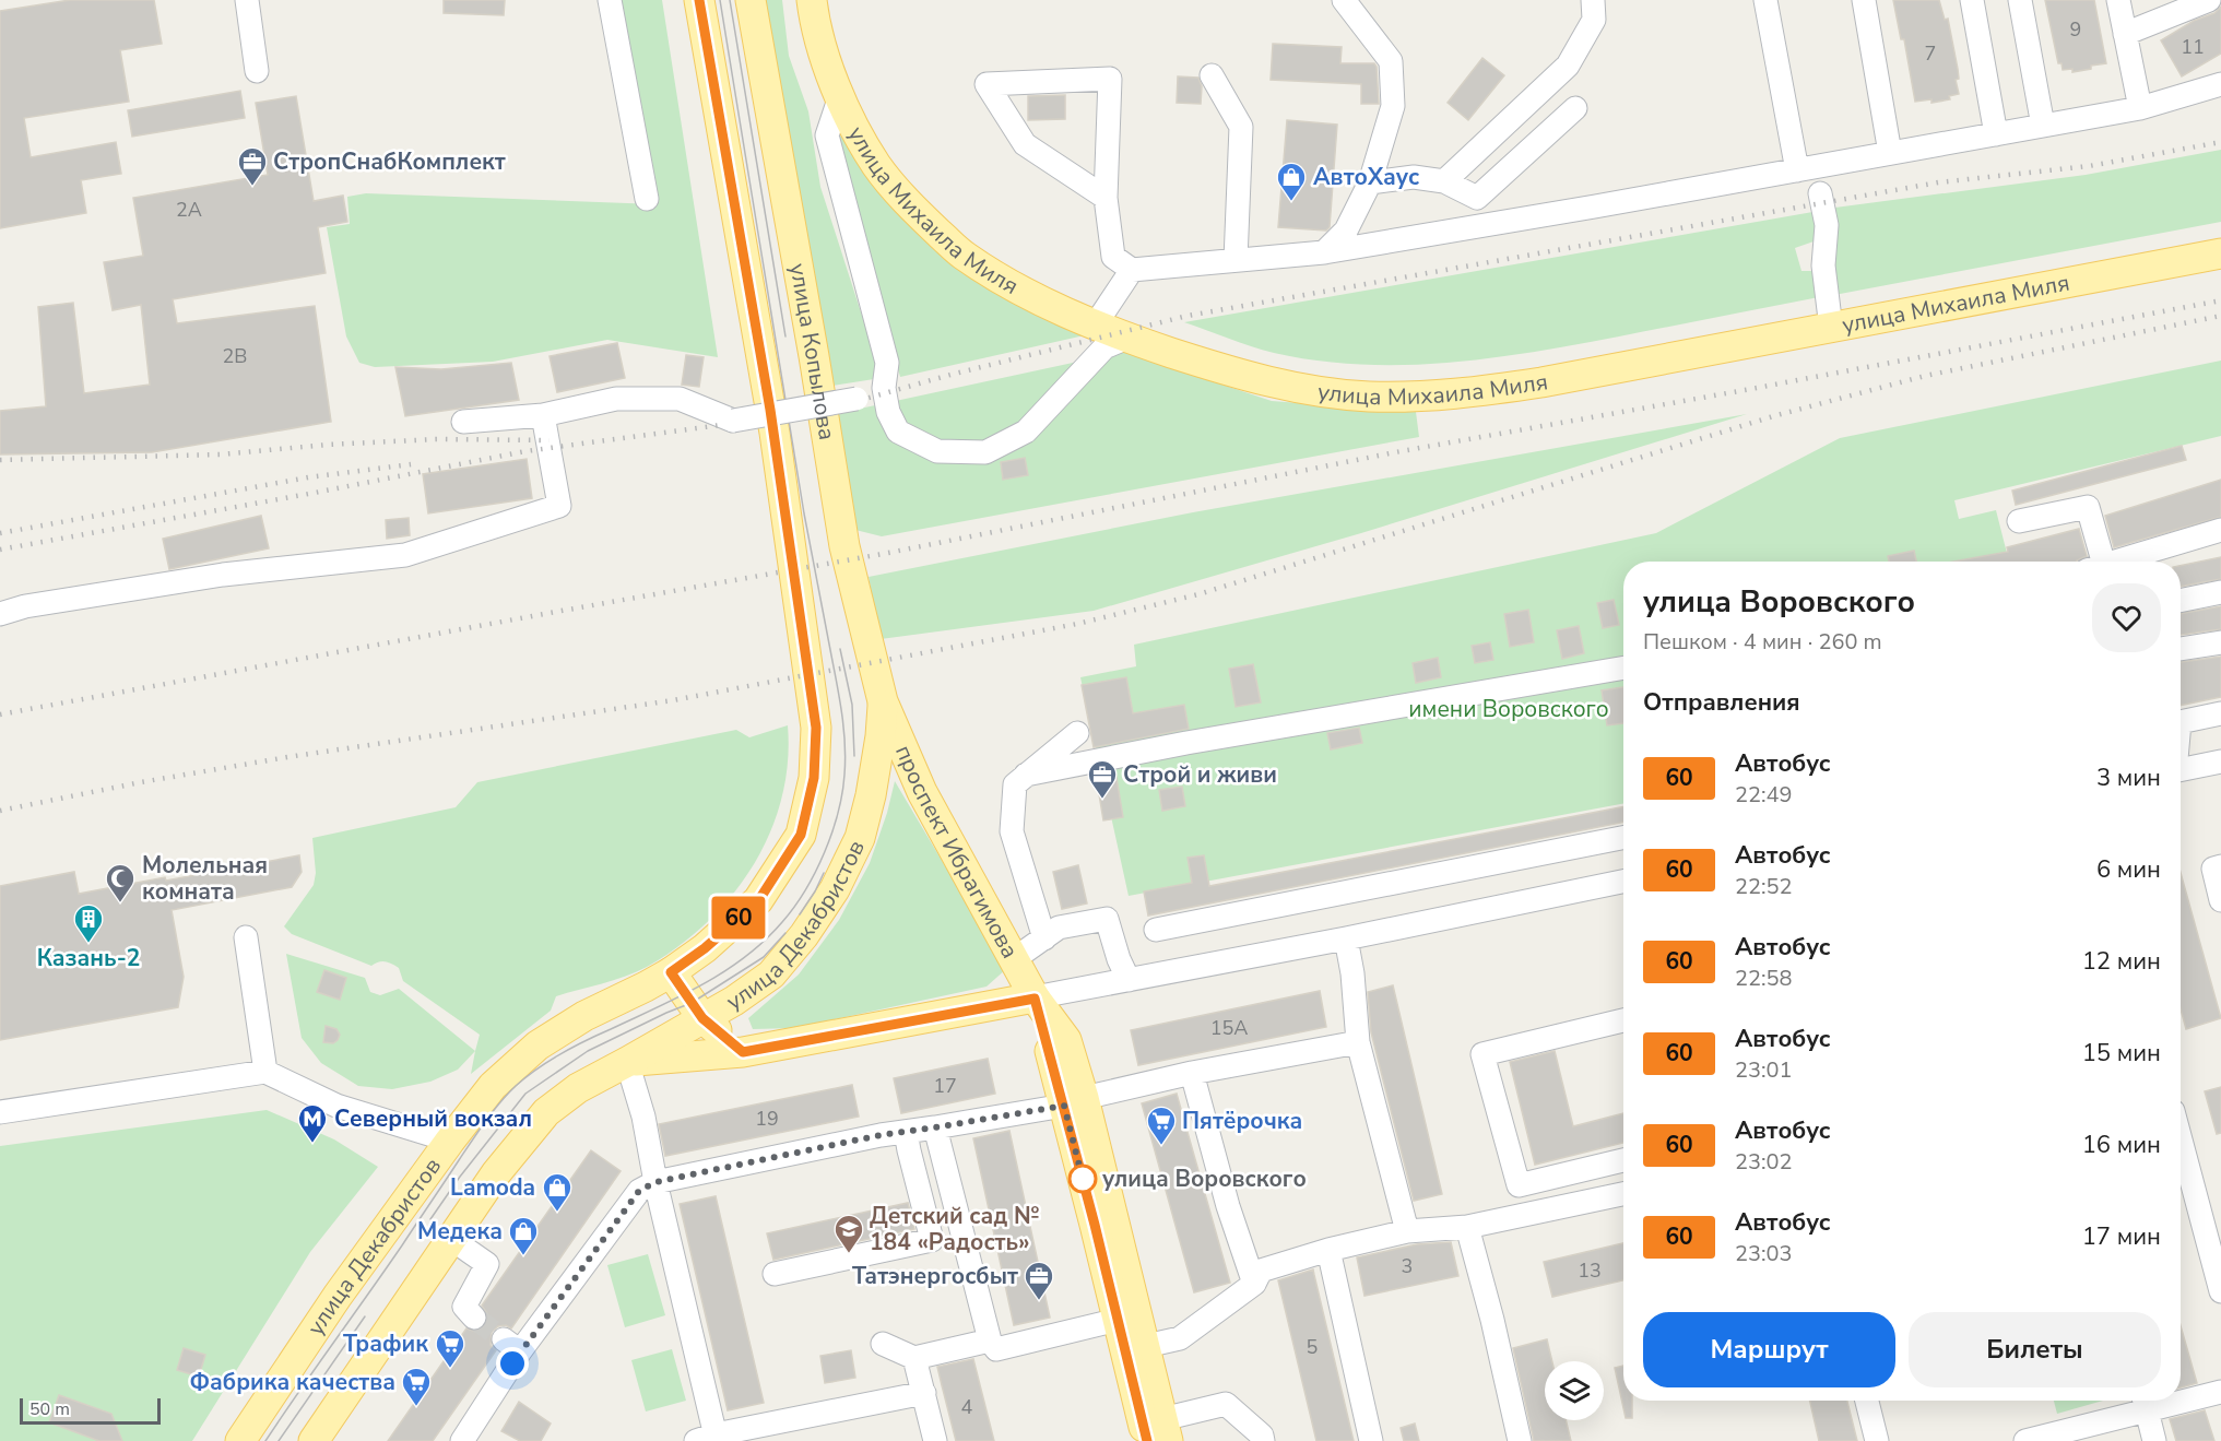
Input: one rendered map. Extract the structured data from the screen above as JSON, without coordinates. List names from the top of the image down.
{
  "streets": {
    "main road": [
      "улица Михаила Миля",
      "улица Копылова",
      "проспект Ибрагимова",
      "улица Декабристов"
    ]
  },
  "crossings": [
    ["улица Копылова", "проспект Ибрагимова"],
    ["улица Копылова", "улица Декабристов"],
    ["проспект Ибрагимова", "улица Декабристов"]
  ],
  "parks": ["имени Воровского"],
  "places": {
    "office": ["СтропСнабКомплект", "Строй и живи", "Татэнергосбыт"],
    "shop": ["АвтоХаус", "Lamoda", "Медека"],
    "mosque": ["Молельная комната"],
    "building": ["Казань-2"],
    "metro station": ["Северный вокзал"],
    "supermarket": ["Пятёрочка", "Трафик", "Фабрика качества"],
    "other": ["улица Воровского"],
    "school or university": ["Детский сад № 184 «Радость»"]
  },
  "lines": ["bus line 60"],
  "house_numbers": [
    "9",
    "11",
    "7",
    "2А",
    "2В",
    "15А",
    "17",
    "19",
    "3",
    "13",
    "5",
    "4"
  ],
  "scale_bar": "50 m",
  "page": {
    "on_map": "60",
    "heading": [
      ["улица Воровского", "Пешком · 4 мин · 260 m"],
      "Отправления"
    ],
    "list": [
      {
        "mark": "60",
        "name": "Автобус",
        "note": "22:49",
        "value": "3 мин"
      },
      {
        "mark": "60",
        "name": "Автобус",
        "note": "22:52",
        "value": "6 мин"
      },
      {
        "mark": "60",
        "name": "Автобус",
        "note": "22:58",
        "value": "12 мин"
      },
      {
        "mark": "60",
        "name": "Автобус",
        "note": "23:01",
        "value": "15 мин"
      },
      {
        "mark": "60",
        "name": "Автобус",
        "note": "23:02",
        "value": "16 мин"
      },
      {
        "mark": "60",
        "name": "Автобус",
        "note": "23:03",
        "value": "17 мин"
      }
    ],
    "buttons": ["Маршрут", "Билеты"],
    "scale": "50 m"
  }
}
